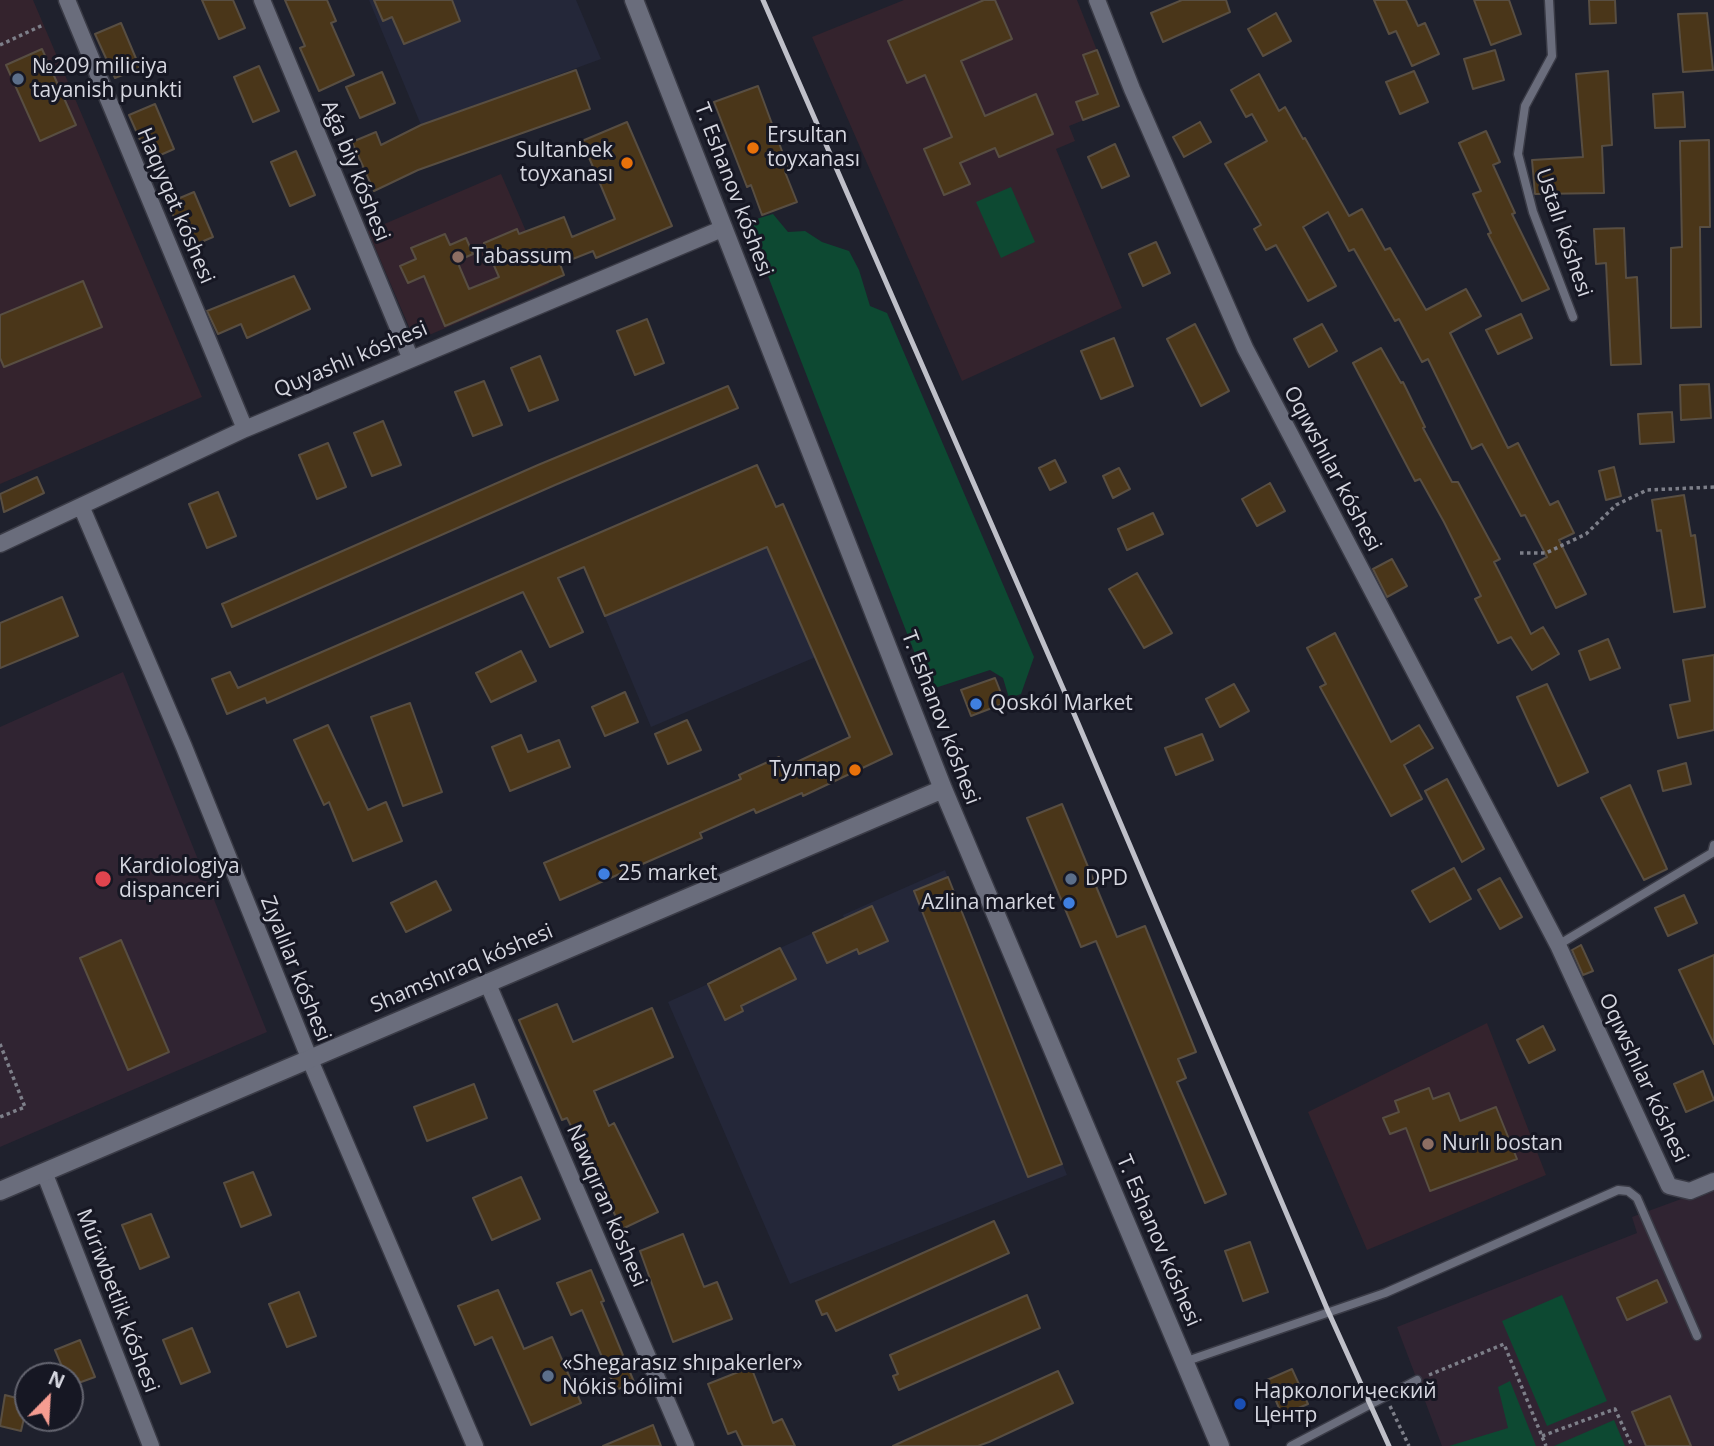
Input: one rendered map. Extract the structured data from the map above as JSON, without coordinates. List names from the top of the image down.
{
  "streets": {
    "main road": ["T. Eshanov kóshesi", "Shamshıraq kóshesi"],
    "street": [
      "Aǵa biy kóshesi",
      "Haqıyqat kóshesi",
      "Quyashlı kóshesi",
      "Oqıwshılar kóshesi",
      "Zıyalılar kóshesi",
      "Nawqıran kóshesi",
      "Múriwbetlik kóshesi"
    ],
    "lane": ["Ustalı kóshesi"]
  },
  "crossings": [
    ["Aǵa biy kóshesi", "Quyashlı kóshesi"],
    ["T. Eshanov kóshesi", "Quyashlı kóshesi"],
    ["T. Eshanov kóshesi", "Shamshıraq kóshesi"],
    ["Haqıyqat kóshesi", "Quyashlı kóshesi"],
    ["Quyashlı kóshesi", "Zıyalılar kóshesi"],
    ["Zıyalılar kóshesi", "Shamshıraq kóshesi"],
    ["Shamshıraq kóshesi", "Nawqıran kóshesi"],
    ["Shamshıraq kóshesi", "Múriwbetlik kóshesi"]
  ],
  "places": [
    "№209 miliciya tayanish punkti",
    "Ersultan toyxanası",
    "Sultanbek toyxanası",
    "Tabassum",
    "Qoskól Market",
    "Тулпар",
    "25 market",
    "Kardiologiya dispanceri",
    "DPD",
    "Azlina market",
    "Nurlı bostan",
    "«Shegarasız shıpakerler» Nókis bólimi",
    "Наркологический Центр"
  ],
  "north": "top right"
}
